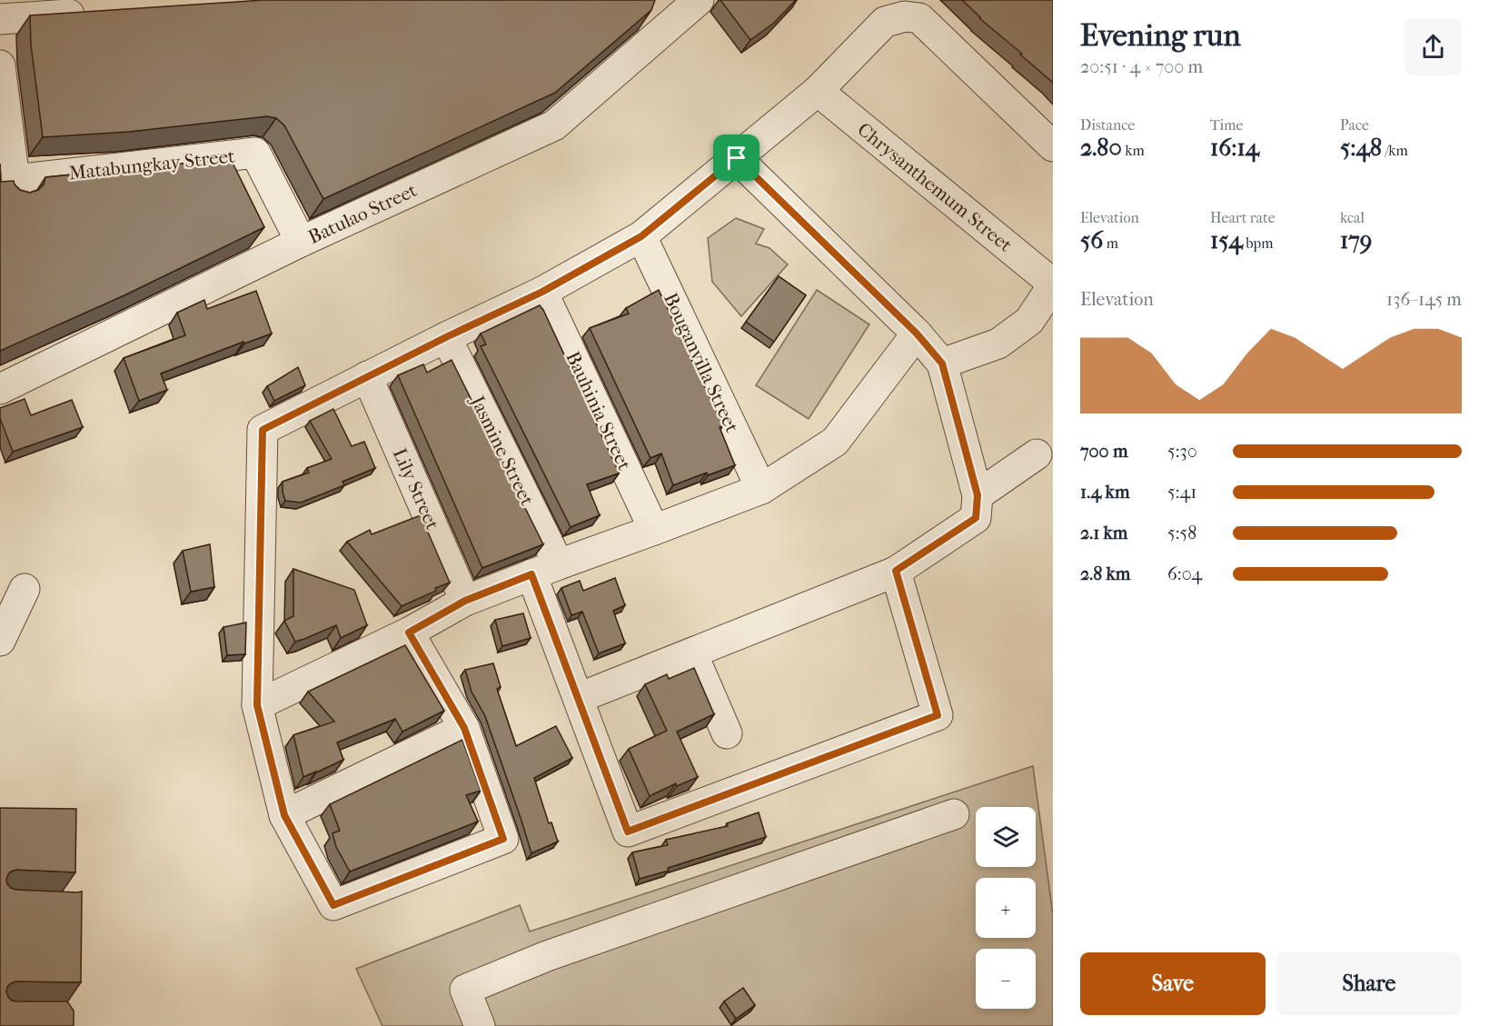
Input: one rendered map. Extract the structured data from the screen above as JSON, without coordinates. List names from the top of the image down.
{
  "streets": {
    "street": [
      "Matabungkay Street",
      "Chrysanthemum Street",
      "Batulao Street",
      "Bouganvilla Street",
      "Bauhinia Street",
      "Jasmine Street",
      "Lily Street"
    ]
  },
  "crossings": [
    ["Matabungkay Street", "Batulao Street"]
  ],
  "page": {
    "heading": ["Evening run", "20:51 · 4 × 700 m"],
    "stats": [
      ["Distance", "2.80 km"],
      ["Time", "16:14"],
      ["Pace", "5:48 /km"],
      ["Elevation", "56 m"],
      ["Heart rate", "154 bpm"],
      ["kcal", "179"]
    ],
    "chart": ["Elevation", "136–145 m"],
    "list": [
      {
        "name": "700 m",
        "note": "5:30"
      },
      {
        "name": "1.4 km",
        "note": "5:41"
      },
      {
        "name": "2.1 km",
        "note": "5:58"
      },
      {
        "name": "2.8 km",
        "note": "6:04"
      }
    ],
    "map_buttons": ["+", "−"],
    "buttons": ["Save", "Share"]
  }
}
